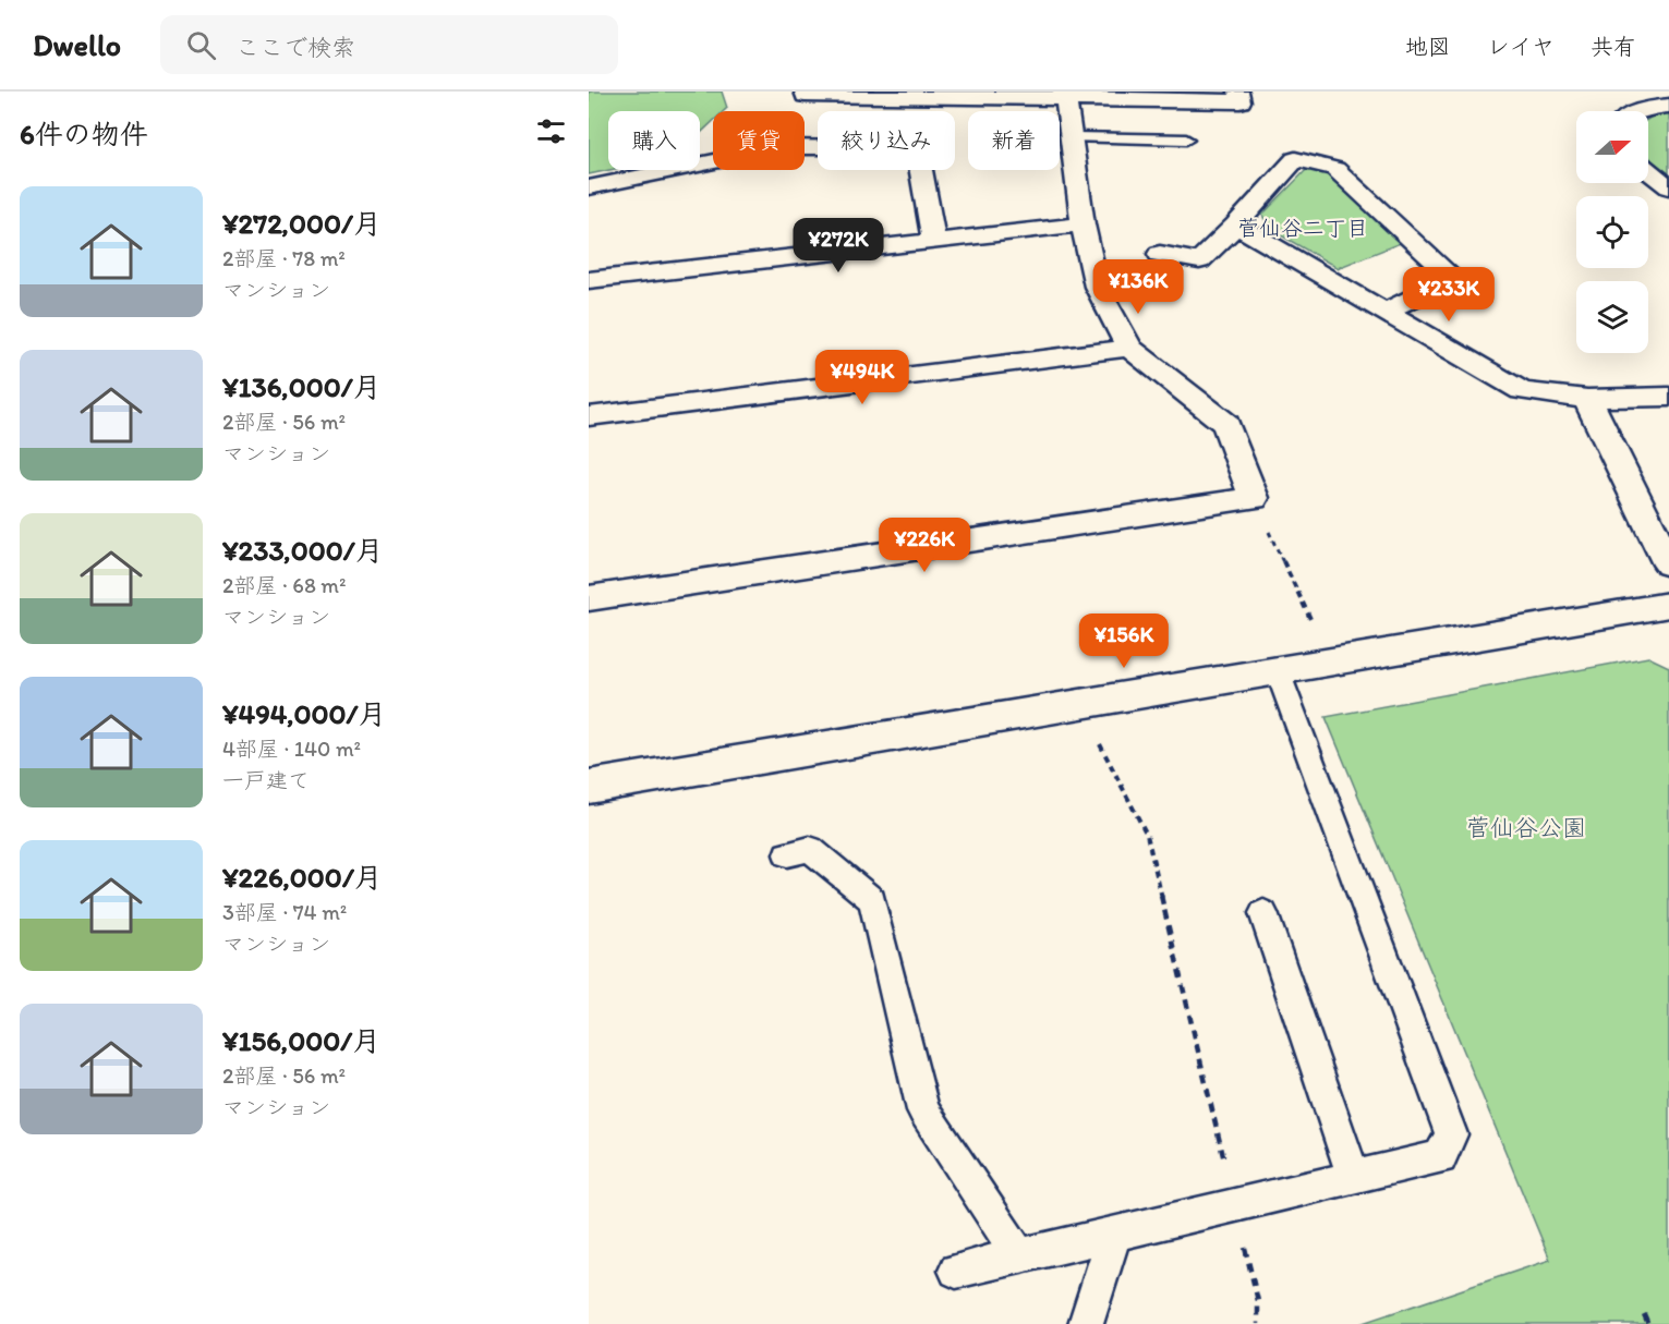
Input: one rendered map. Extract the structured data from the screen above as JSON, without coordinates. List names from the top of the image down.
{
  "districts": ["菅仙谷二丁目"],
  "parks": ["菅仙谷公園"],
  "north": "right",
  "page": {
    "header": "Dwello",
    "search": "ここで検索",
    "nav": ["地図", "レイヤ", "共有"],
    "heading": "6件の物件",
    "chip": [
      "購入",
      "賃貸",
      "絞り込み",
      "新着"
    ],
    "list": [
      {
        "name": "¥272,000/月",
        "note": "2部屋 · 78 m² · マンション"
      },
      {
        "name": "¥136,000/月",
        "note": "2部屋 · 56 m² · マンション"
      },
      {
        "name": "¥233,000/月",
        "note": "2部屋 · 68 m² · マンション"
      },
      {
        "name": "¥494,000/月",
        "note": "4部屋 · 140 m² · 一戸建て"
      },
      {
        "name": "¥226,000/月",
        "note": "3部屋 · 74 m² · マンション"
      },
      {
        "name": "¥156,000/月",
        "note": "2部屋 · 56 m² · マンション"
      }
    ],
    "price": [
      "¥272K",
      "¥136K",
      "¥233K",
      "¥494K",
      "¥226K",
      "¥156K"
    ]
  }
}
